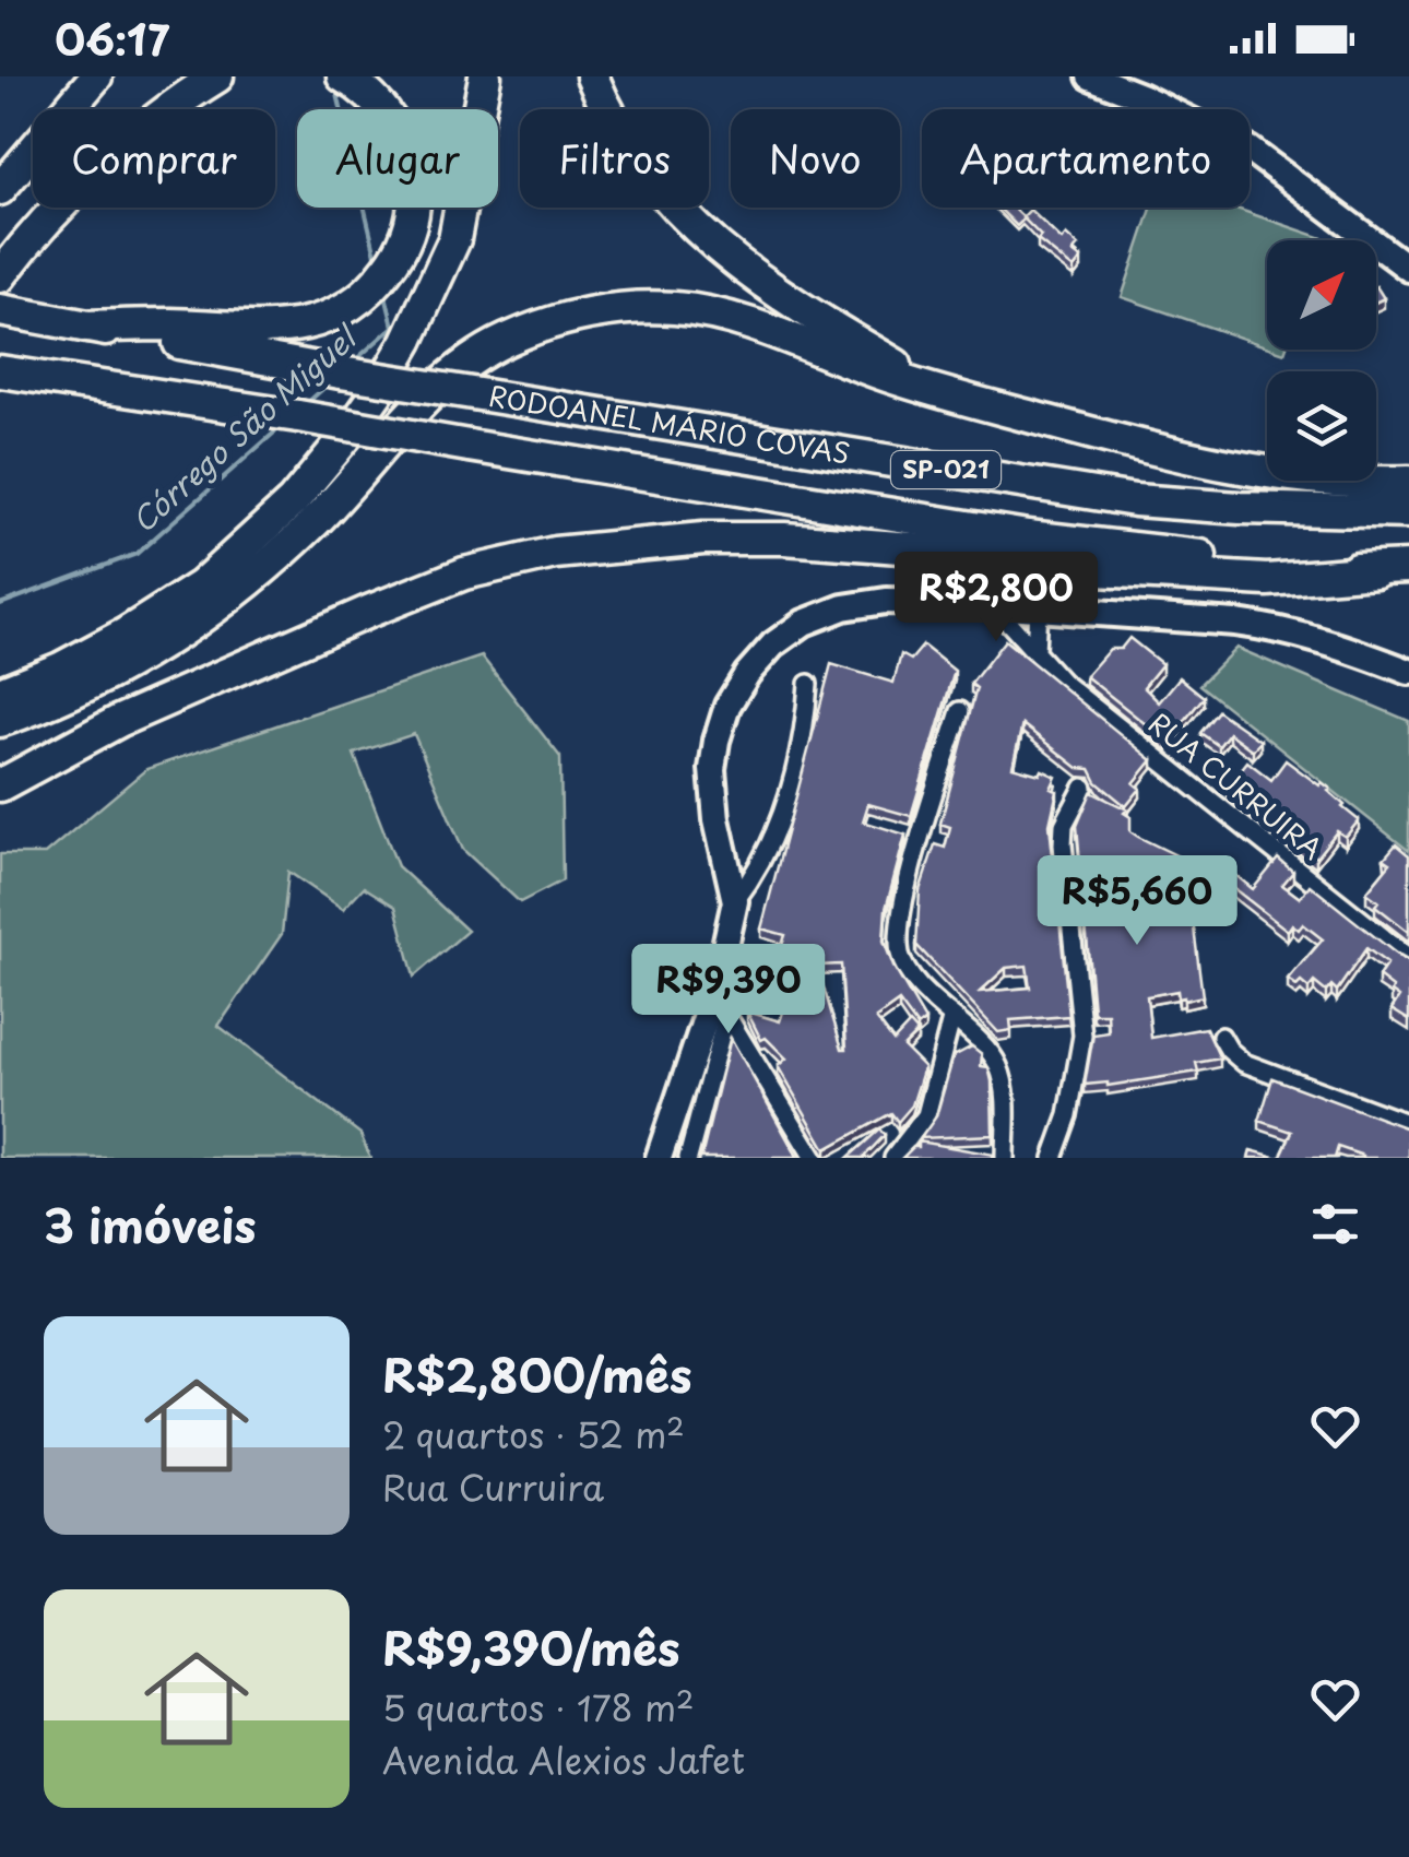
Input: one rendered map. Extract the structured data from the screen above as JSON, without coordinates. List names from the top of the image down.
{
  "streets": {
    "highway": ["RODOANEL MÁRIO COVAS", "SP-021"],
    "street": ["RUA CURRUIRA"]
  },
  "water": ["Córrego São Miguel"],
  "north": "top right",
  "page": {
    "status": "06:17",
    "chip": [
      "Comprar",
      "Alugar",
      "Filtros",
      "Novo",
      "Apartamento"
    ],
    "price": ["R$2,800", "R$5,660", "R$9,390"],
    "heading": "3 imóveis",
    "list": [
      {
        "name": "R$2,800/mês",
        "note": "2 quartos · 52 m² · Rua Curruira"
      },
      {
        "name": "R$9,390/mês",
        "note": "5 quartos · 178 m² · Avenida Alexios Jafet"
      }
    ]
  }
}
